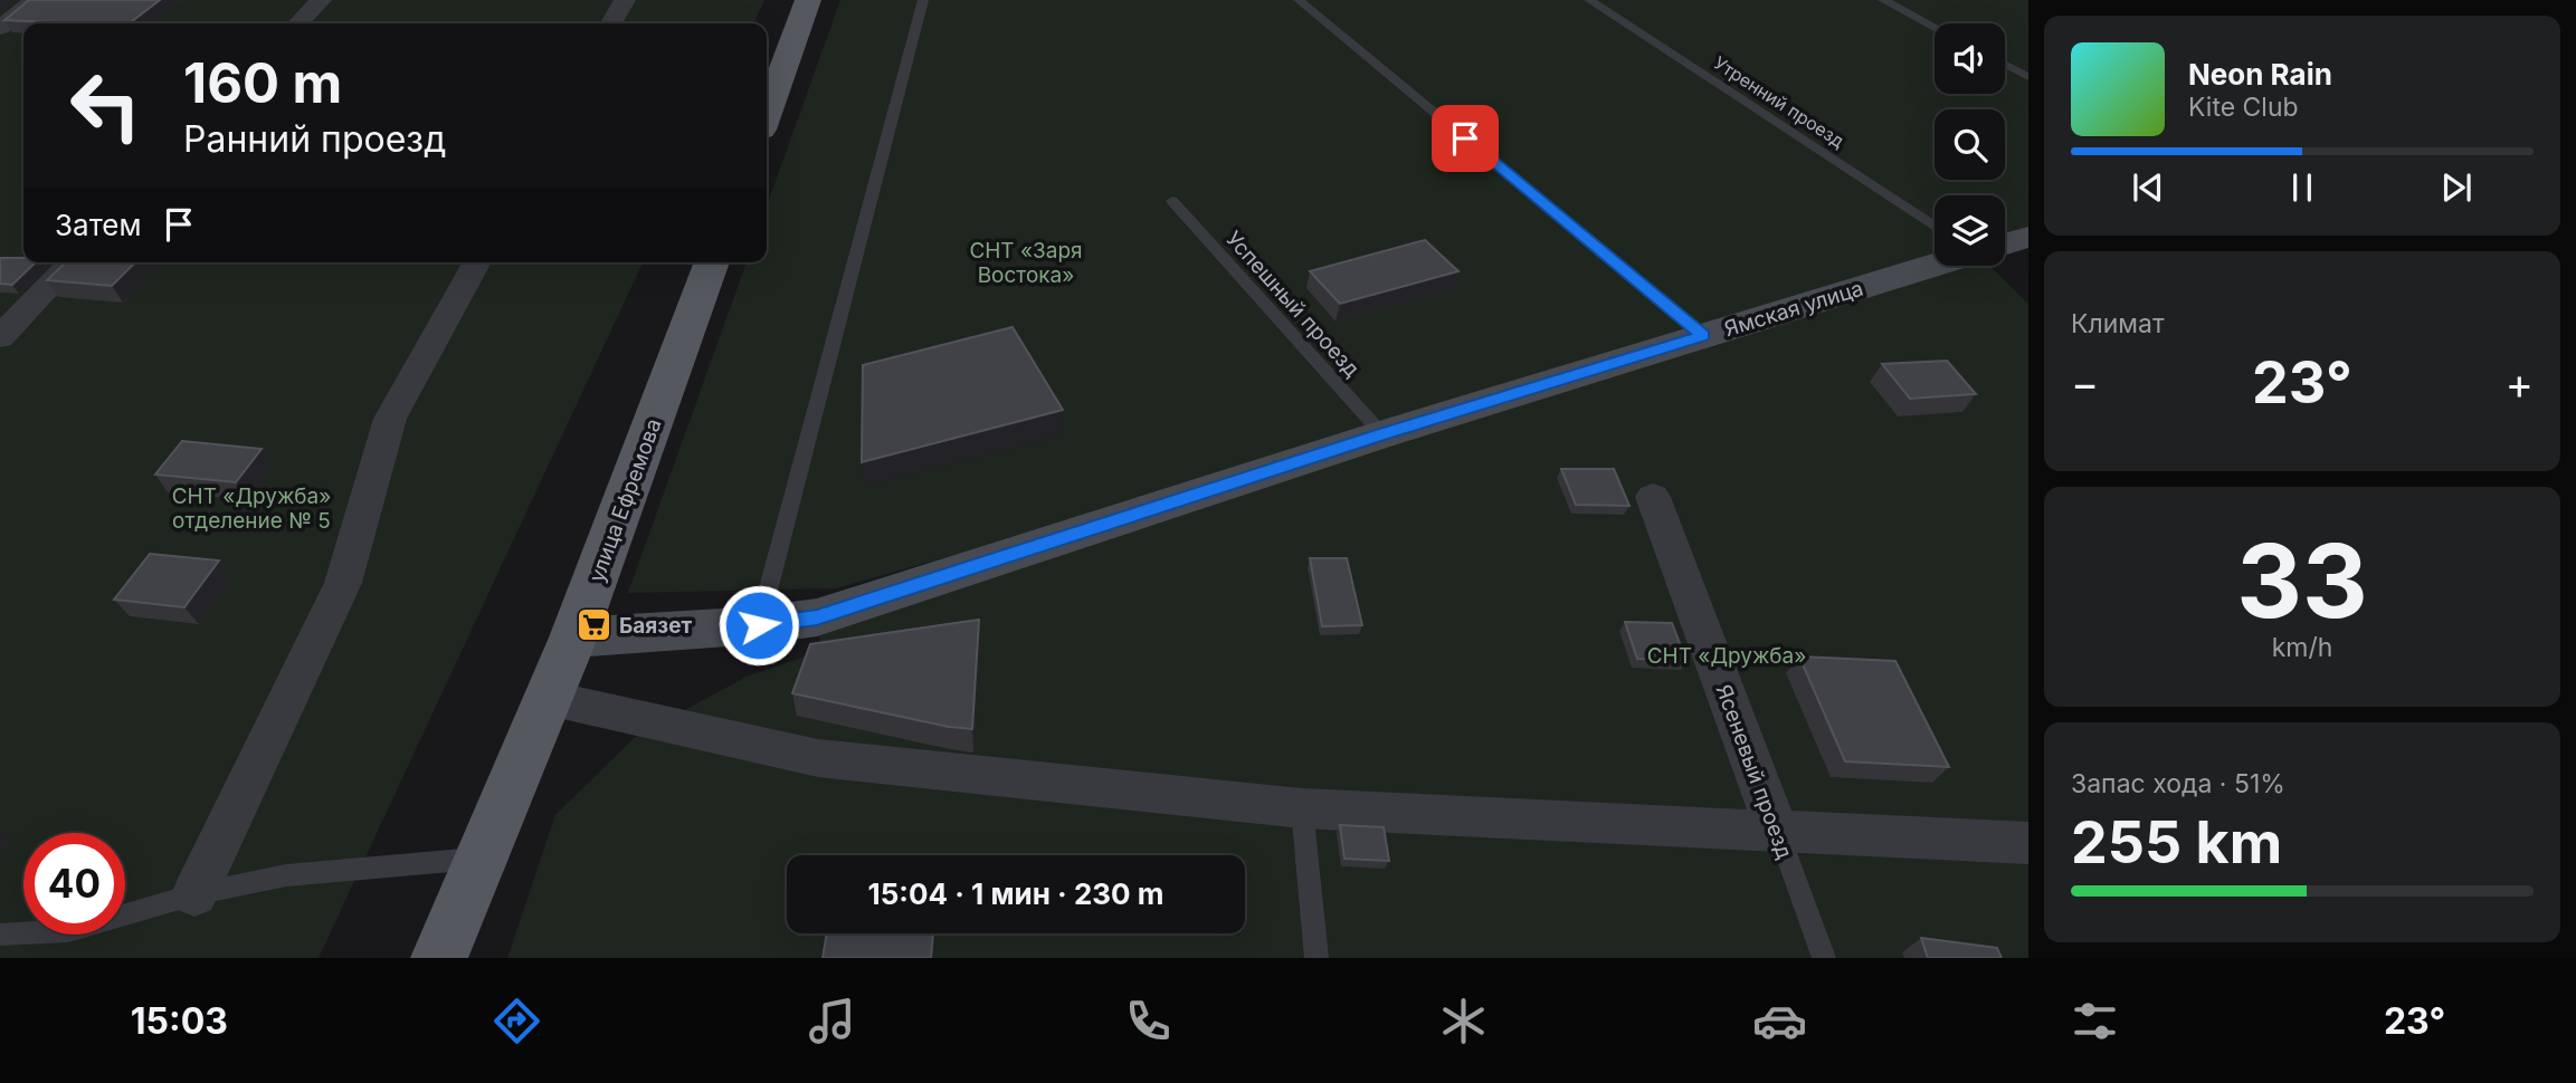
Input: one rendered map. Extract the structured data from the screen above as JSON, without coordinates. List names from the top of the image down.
{
  "streets": {
    "main road": ["улица Ефремова"],
    "street": ["Ямская улица", "Ясеневый проезд"],
    "lane": ["Утренний проезд", "Успешный проезд"]
  },
  "crossings": [
    ["Успешный проезд", "Ямская улица"],
    ["Ямская улица", "улица Ефремова"]
  ],
  "parks": ["СНТ «Заря Востока»", "СНТ «Дружба» отделение № 5", "СНТ «Дружба»"],
  "places": {
    "supermarket": ["Баязет"]
  },
  "page": {
    "turn": ["160 m", "Ранний проезд"],
    "song": ["Neon Rain", "Kite Club"],
    "then": "Затем",
    "tile": [
      "Климат",
      ["33", "km/h"],
      ["Запас хода · 51%", "255 km"]
    ],
    "heat": ["−", "23°", "+"],
    "limit": "40",
    "trip": "15:04 · 1 мин · 230 m",
    "tabs": ["15:03", "23°"]
  }
}
